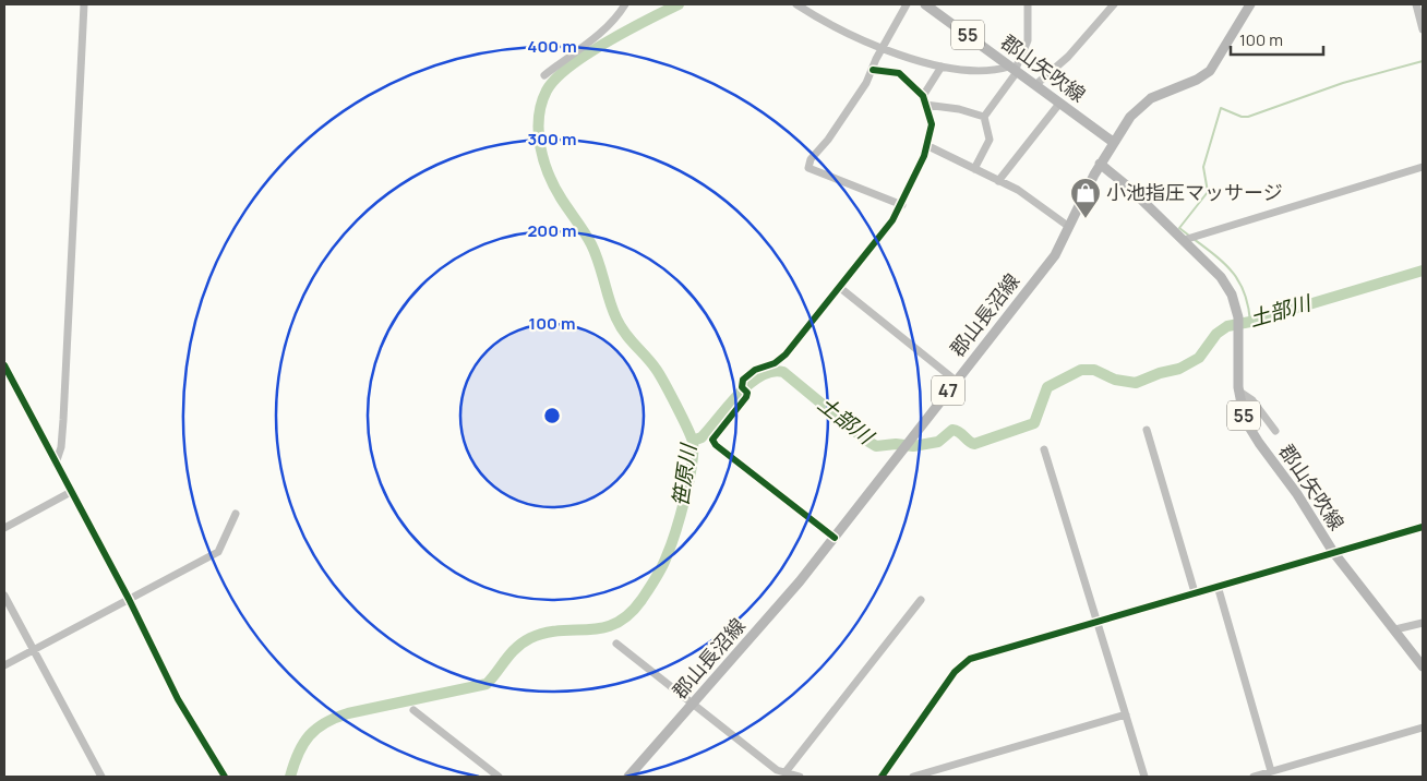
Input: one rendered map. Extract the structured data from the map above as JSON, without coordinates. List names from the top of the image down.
{
  "streets": {
    "main road": [
      "55",
      "郡山矢吹線",
      "郡山長沼線",
      "47"
    ]
  },
  "crossings": [
    ["郡山矢吹線", "郡山長沼線"]
  ],
  "water": ["土部川", "笹原川"],
  "places": {
    "shop": ["小池指圧マッサージ"]
  },
  "scale_bar": "100 m",
  "rings": [
    "400 m",
    "300 m",
    "200 m",
    "100 m"
  ]
}
